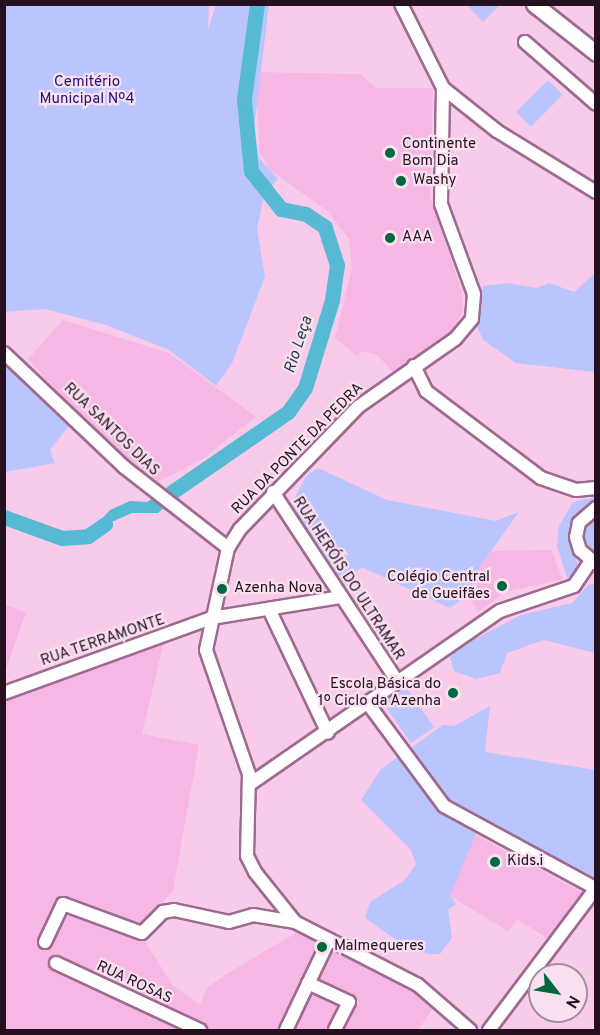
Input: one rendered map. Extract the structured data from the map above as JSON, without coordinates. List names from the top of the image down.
{
  "streets": {
    "street": [
      "RUA SANTOS DIAS",
      "RUA DA PONTE DA PEDRA",
      "RUA HERÓIS DO ULTRAMAR",
      "RUA TERRAMONTE",
      "RUA ROSAS"
    ]
  },
  "crossings": [
    ["RUA SANTOS DIAS", "RUA DA PONTE DA PEDRA"],
    ["RUA DA PONTE DA PEDRA", "RUA HERÓIS DO ULTRAMAR"],
    ["RUA DA PONTE DA PEDRA", "RUA TERRAMONTE"],
    ["RUA HERÓIS DO ULTRAMAR", "RUA TERRAMONTE"]
  ],
  "water": ["Rio Leça"],
  "parks": ["Cemitério Municipal Nº4"],
  "places": [
    "Continente Bom Dia",
    "Washy",
    "AAA",
    "Colégio Central de Gueifães",
    "Azenha Nova",
    "Escola Básica do 1º Ciclo da Azenha",
    "Kids.i",
    "Malmequeres"
  ],
  "north": "bottom right"
}
